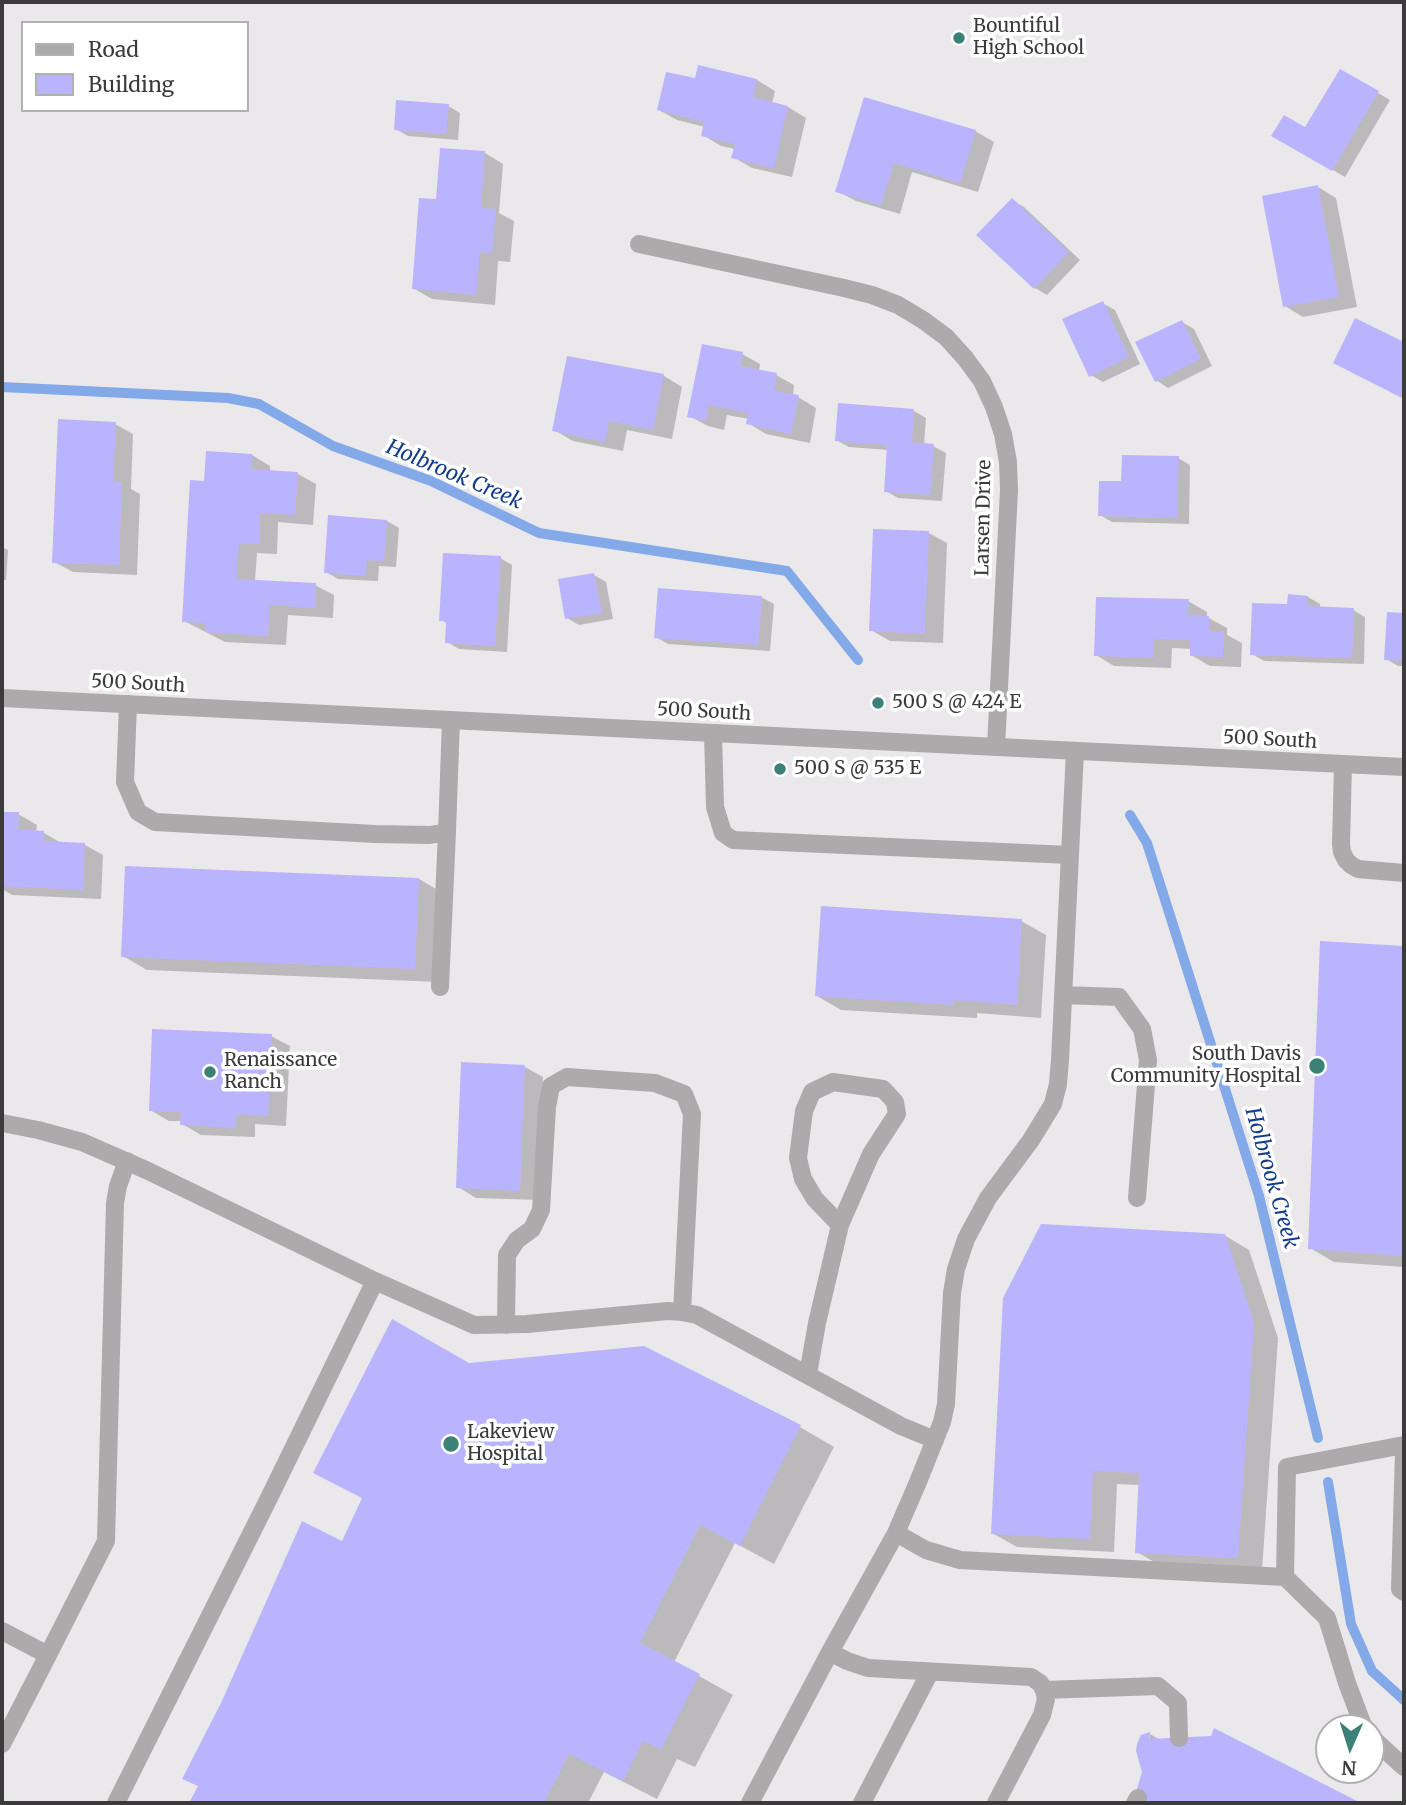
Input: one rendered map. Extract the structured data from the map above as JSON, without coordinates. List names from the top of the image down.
{
  "streets": {
    "street": ["Larsen Drive", "500 South"]
  },
  "crossings": [
    ["Larsen Drive", "500 South"]
  ],
  "water": ["Holbrook Creek"],
  "places": [
    "Bountiful High School",
    "500 S @ 424 E",
    "500 S @ 535 E",
    "South Davis Community Hospital",
    "Renaissance Ranch",
    "Lakeview Hospital"
  ],
  "legend": ["Road", "Building"],
  "north": "bottom"
}
